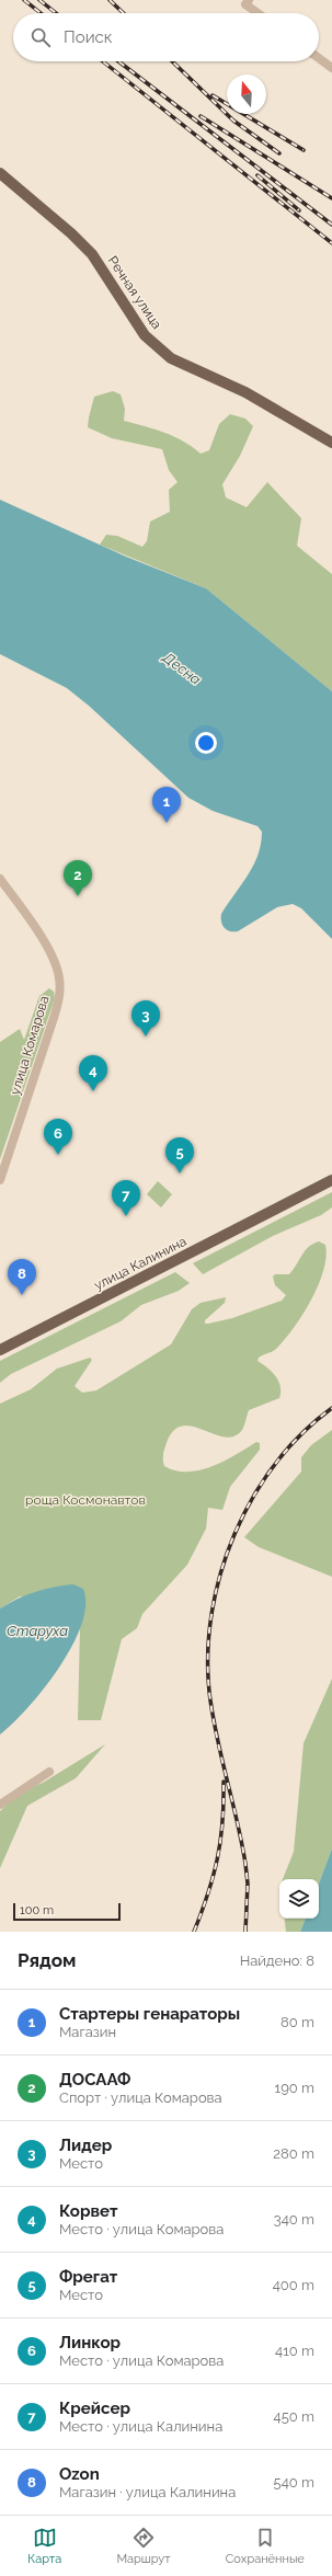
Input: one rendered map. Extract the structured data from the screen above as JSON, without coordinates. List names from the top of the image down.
{
  "streets": {
    "main road": ["Речная улица", "улица Калинина"],
    "street": ["улица Комарова"]
  },
  "water": ["Десна", "Старуха"],
  "parks": ["роща Космонавтов"],
  "scale_bar": "100 m",
  "north": "top",
  "page": {
    "search": "Поиск",
    "pins": [
      "1",
      "2",
      "3",
      "4",
      "6",
      "5",
      "7",
      "8"
    ],
    "scale": "100 m",
    "heading": ["Рядом", "Найдено: 8"],
    "list": [
      {
        "mark": "1",
        "name": "Стартеры генараторы",
        "note": "Магазин",
        "value": "80 m"
      },
      {
        "mark": "2",
        "name": "ДОСААФ",
        "note": "Спорт · улица Комарова",
        "value": "190 m"
      },
      {
        "mark": "3",
        "name": "Лидер",
        "note": "Место",
        "value": "280 m"
      },
      {
        "mark": "4",
        "name": "Корвет",
        "note": "Место · улица Комарова",
        "value": "340 m"
      },
      {
        "mark": "5",
        "name": "Фрегат",
        "note": "Место",
        "value": "400 m"
      },
      {
        "mark": "6",
        "name": "Линкор",
        "note": "Место · улица Комарова",
        "value": "410 m"
      },
      {
        "mark": "7",
        "name": "Крейсер",
        "note": "Место · улица Калинина",
        "value": "450 m"
      },
      {
        "mark": "8",
        "name": "Ozon",
        "note": "Магазин · улица Калинина",
        "value": "540 m"
      }
    ],
    "nav": ["Карта", "Маршрут", "Сохранённые"]
  }
}
